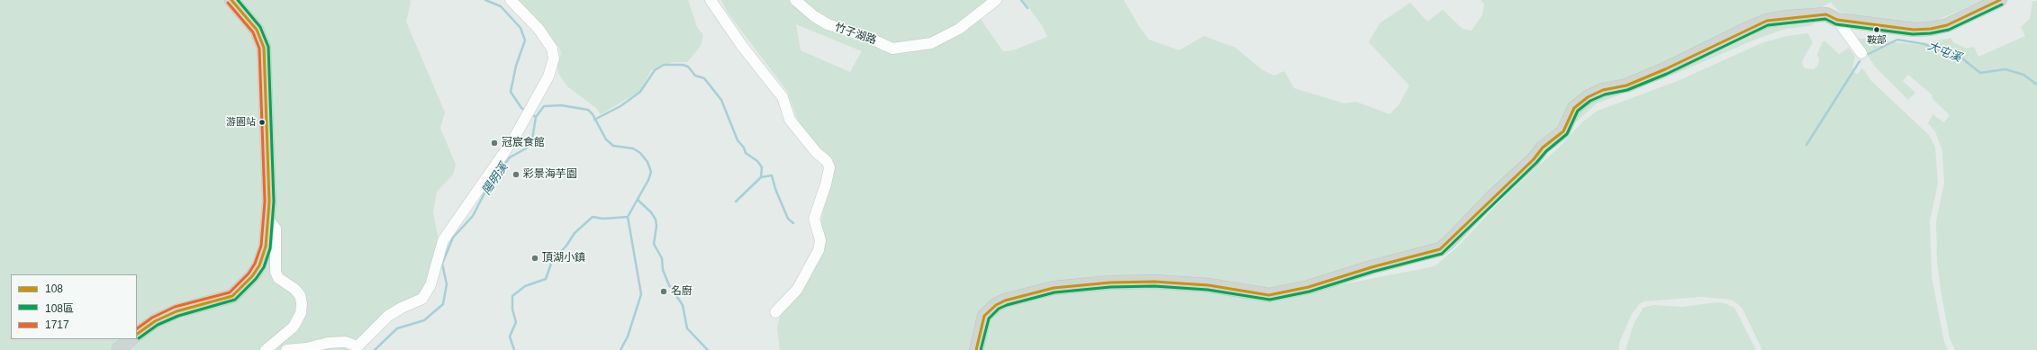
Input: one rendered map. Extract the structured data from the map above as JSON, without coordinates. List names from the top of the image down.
{
  "streets": {
    "street": ["竹子湖路"]
  },
  "water": ["大屯溪", "陽明溪"],
  "places": [
    "鞍部",
    "游園站",
    "冠宸食館",
    "彩景海芋園",
    "頂湖小鎮",
    "名廚"
  ],
  "lines": ["transit line 108", "transit line 108區", "transit line 1717"],
  "legend": ["108", "108區", "1717"]
}
